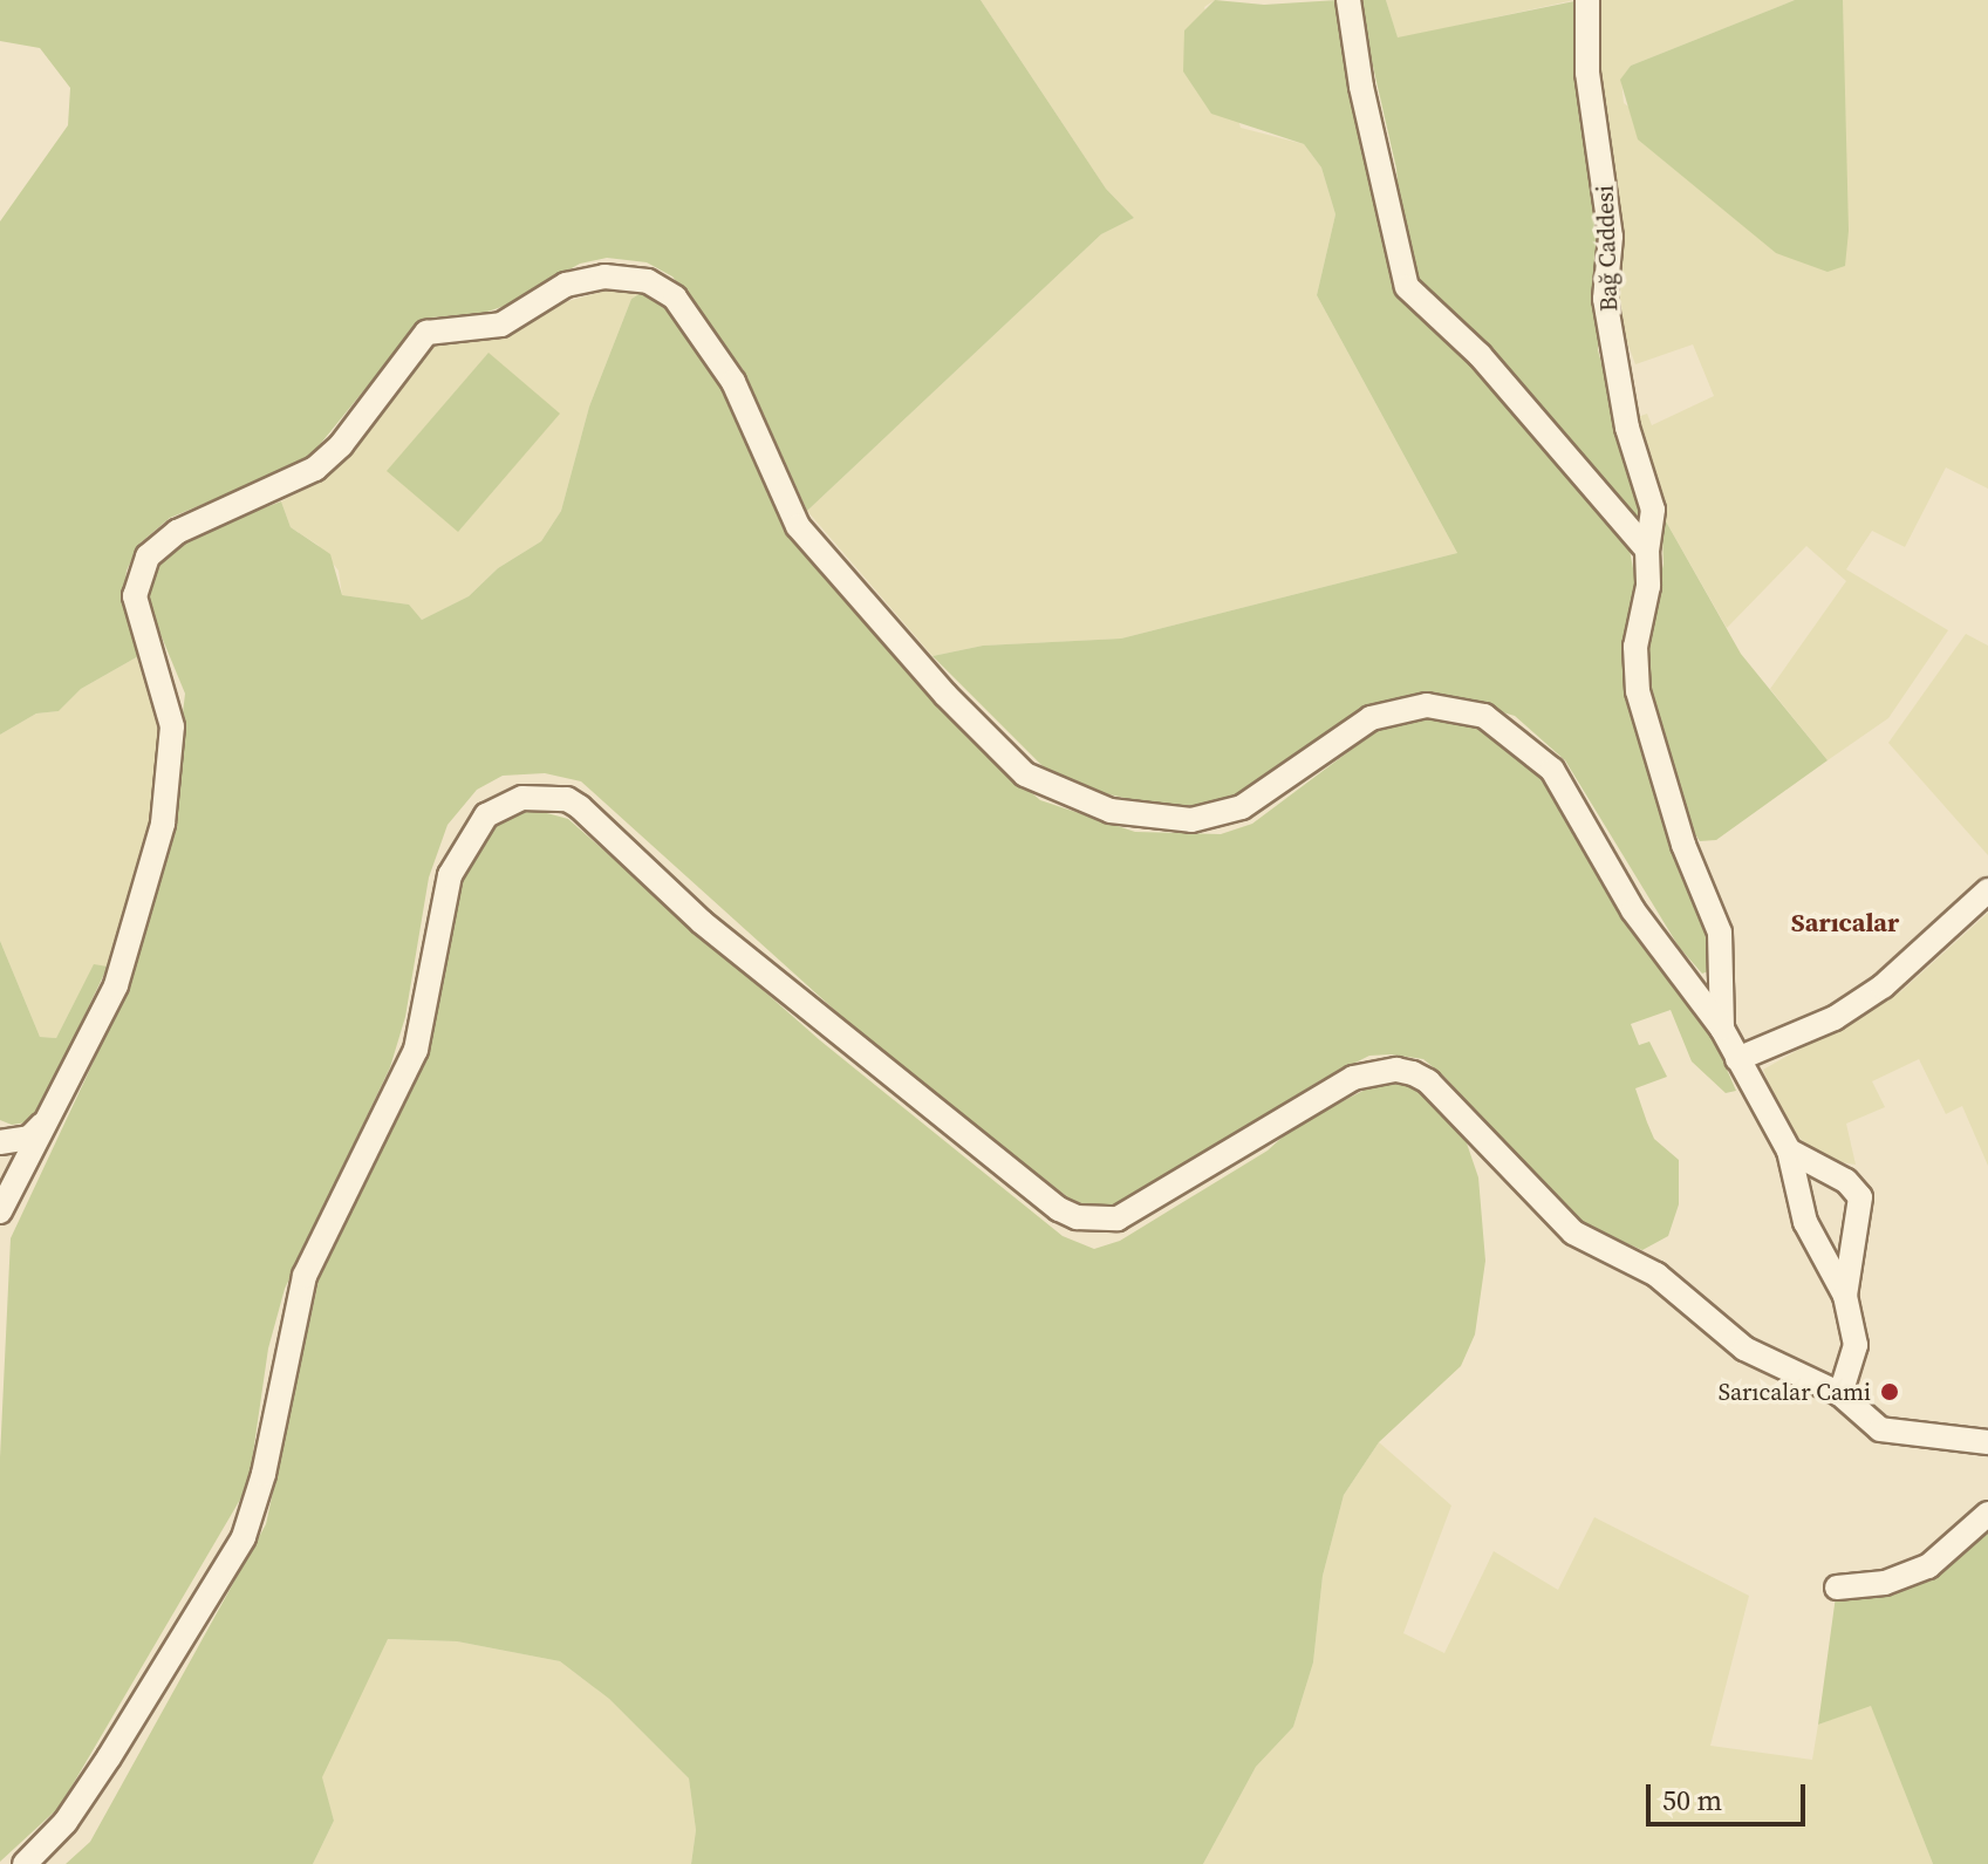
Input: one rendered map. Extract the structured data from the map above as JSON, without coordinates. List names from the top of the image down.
{
  "streets": {
    "street": ["Bağ Caddesi"]
  },
  "districts": ["Sarıcalar"],
  "places": ["Sarıcalar Cami"],
  "scale_bar": "50 m"
}
